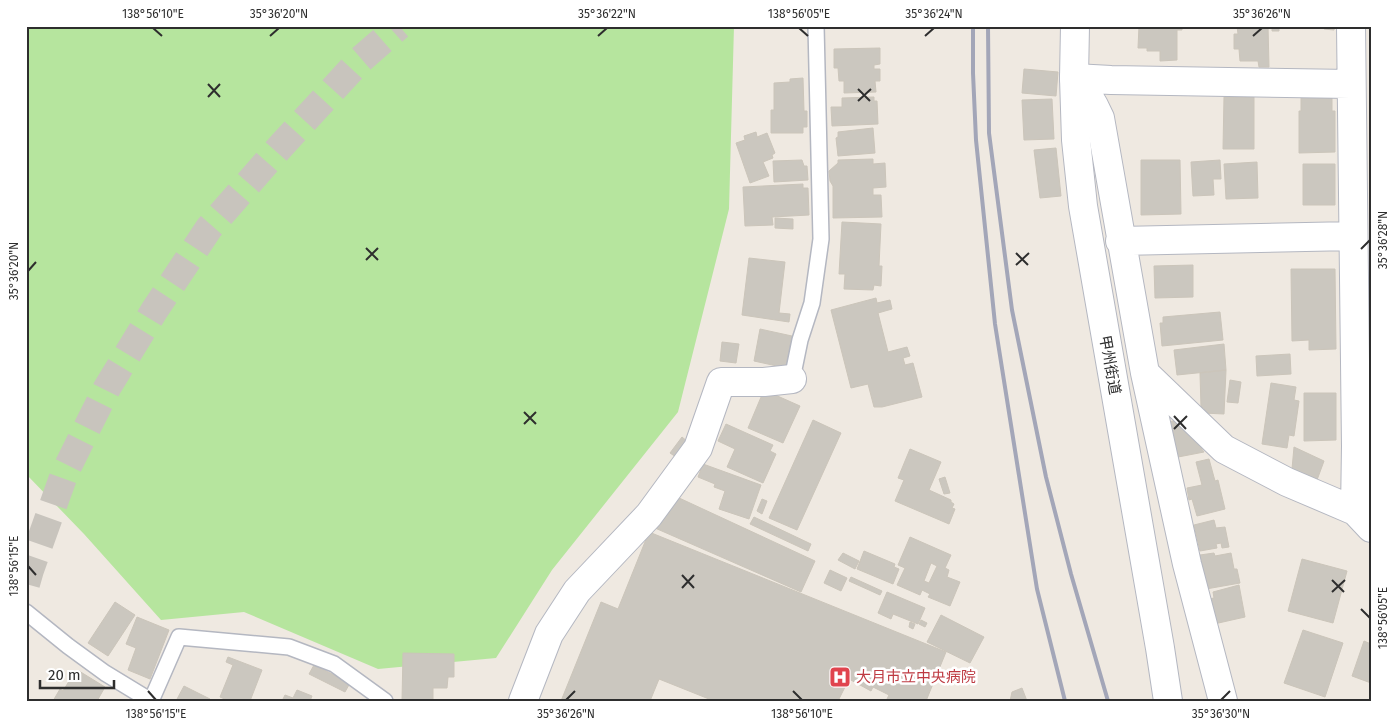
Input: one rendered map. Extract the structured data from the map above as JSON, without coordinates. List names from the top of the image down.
{
  "streets": {
    "street": ["甲州街道"]
  },
  "places": {
    "hospital": ["大月市立中央病院"]
  },
  "scale_bar": "20 m",
  "coordinates": [
    "138°56'10\"E",
    "35°36'20\"N",
    "35°36'22\"N",
    "138°56'05\"E",
    "35°36'24\"N",
    "35°36'26\"N",
    "35°36'28\"N",
    "138°56'15\"E",
    "35°36'30\"N"
  ]
}
